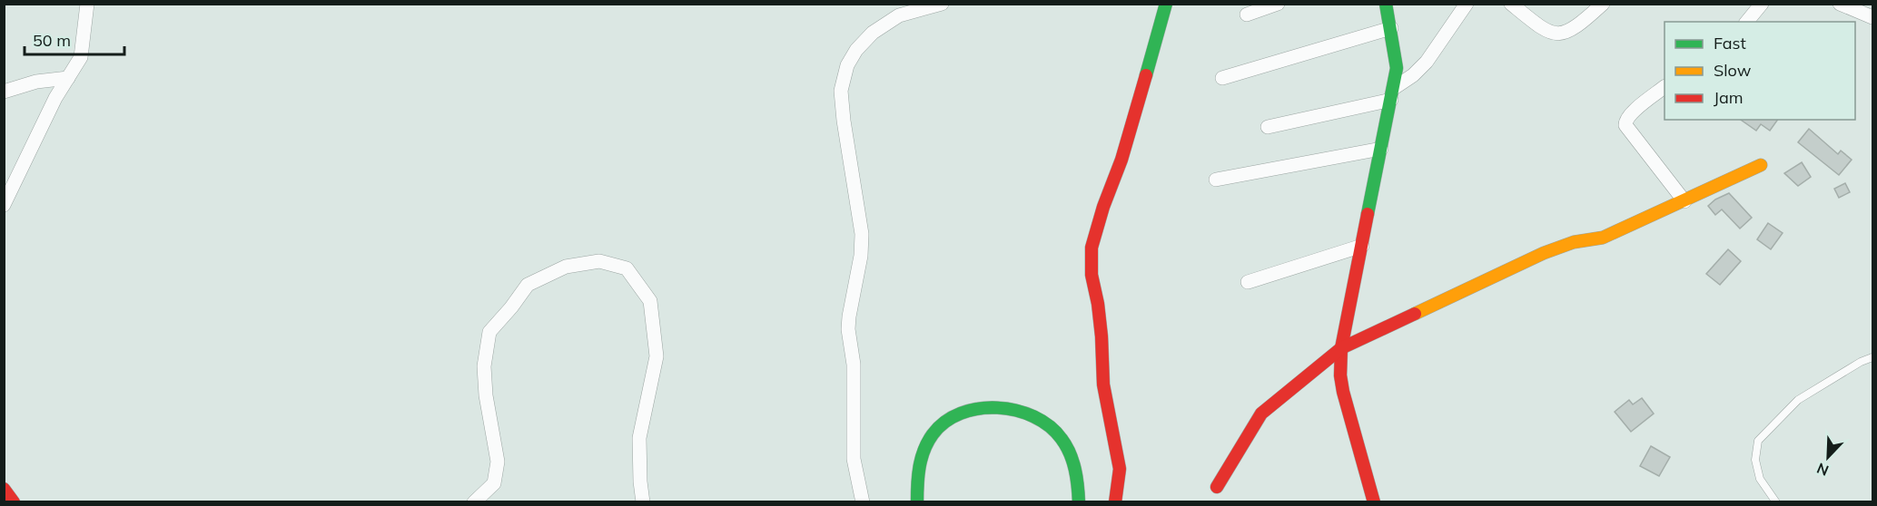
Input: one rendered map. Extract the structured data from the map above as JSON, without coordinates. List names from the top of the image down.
{
  "legend": ["Fast", "Slow", "Jam"],
  "scale_bar": "50 m",
  "north": "bottom left"
}
